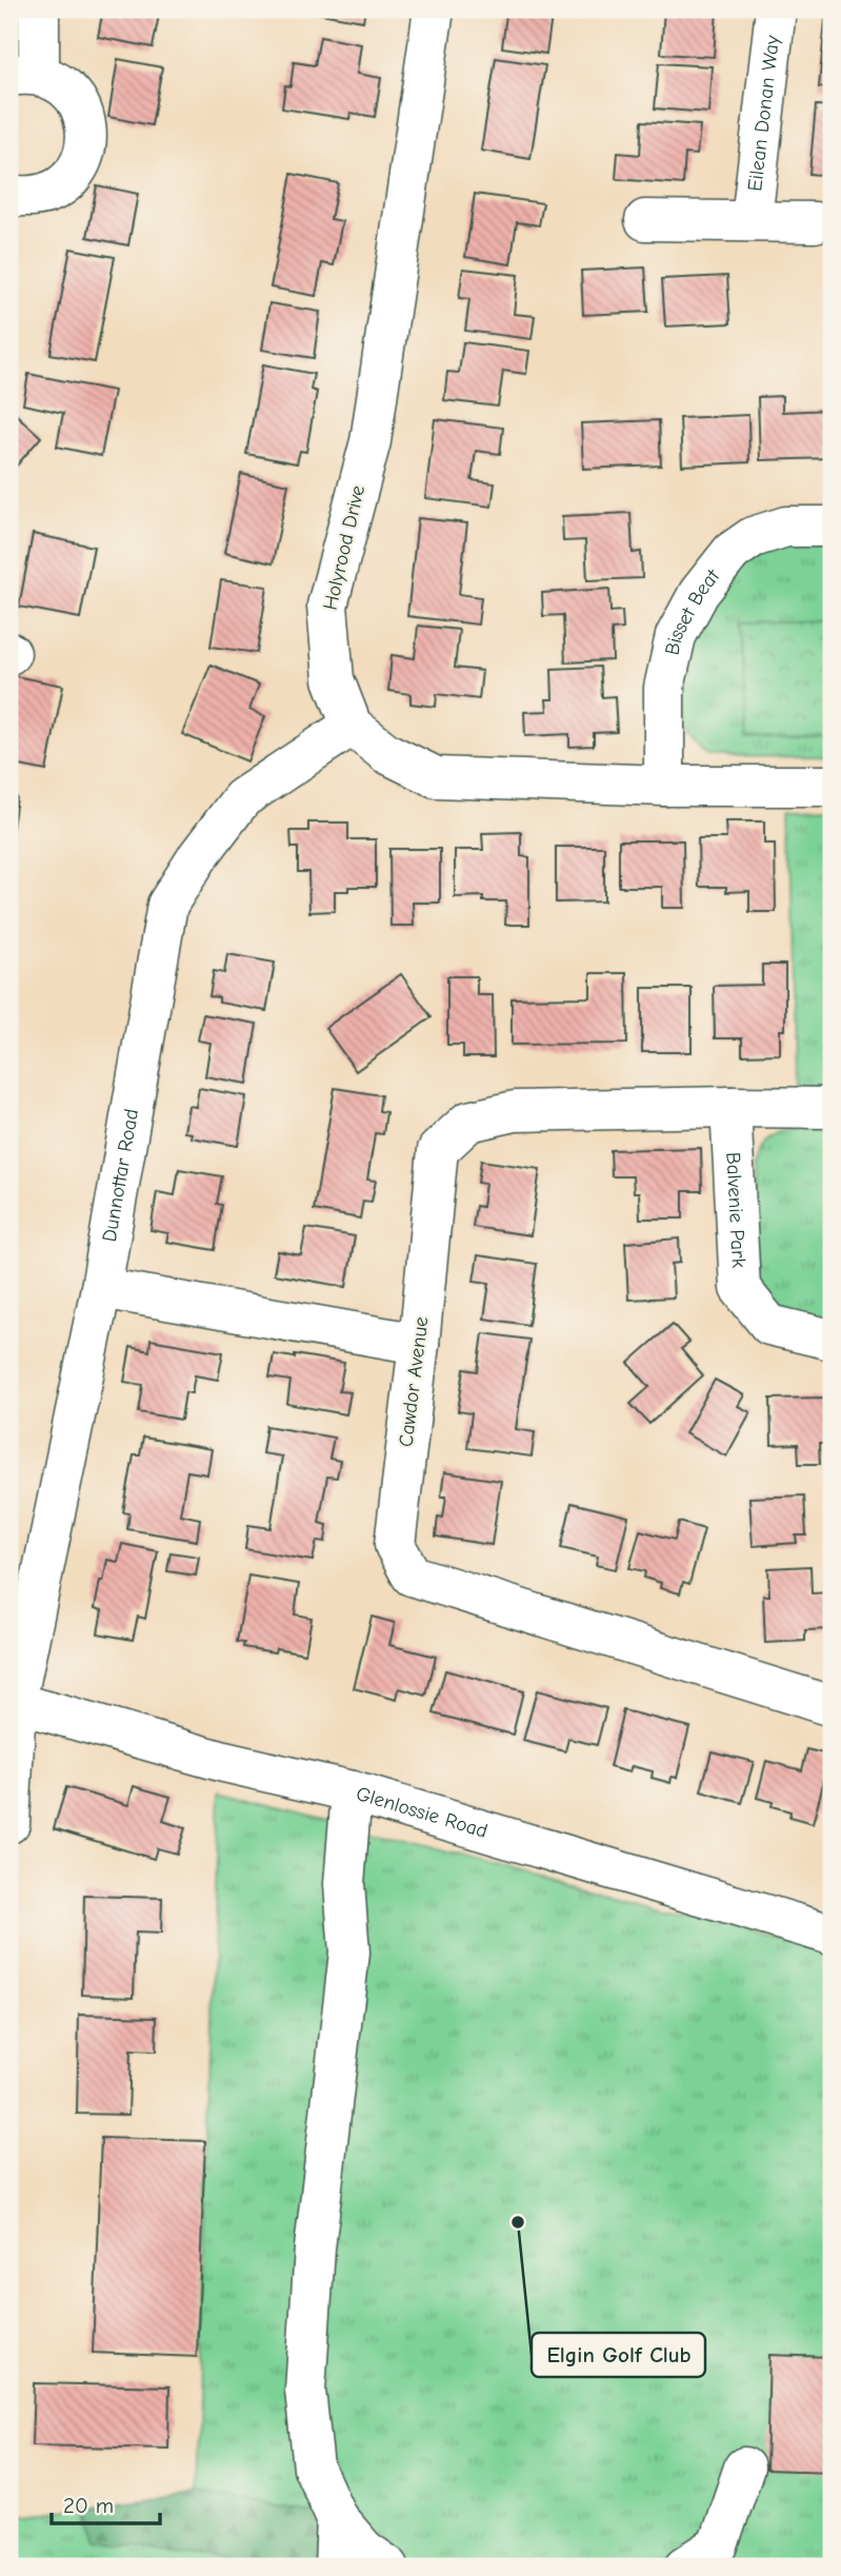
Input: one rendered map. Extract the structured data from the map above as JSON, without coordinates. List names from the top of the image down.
{
  "streets": {
    "street": [
      "Eilean Donan Way",
      "Holyrood Drive",
      "Bisset Beat",
      "Dunnottar Road",
      "Balvenie Park",
      "Cawdor Avenue",
      "Glenlossie Road"
    ]
  },
  "crossings": [
    ["Holyrood Drive", "Dunnottar Road"],
    ["Dunnottar Road", "Glenlossie Road"],
    ["Balvenie Park", "Cawdor Avenue"]
  ],
  "places": ["Elgin Golf Club"],
  "scale_bar": "20 m"
}
